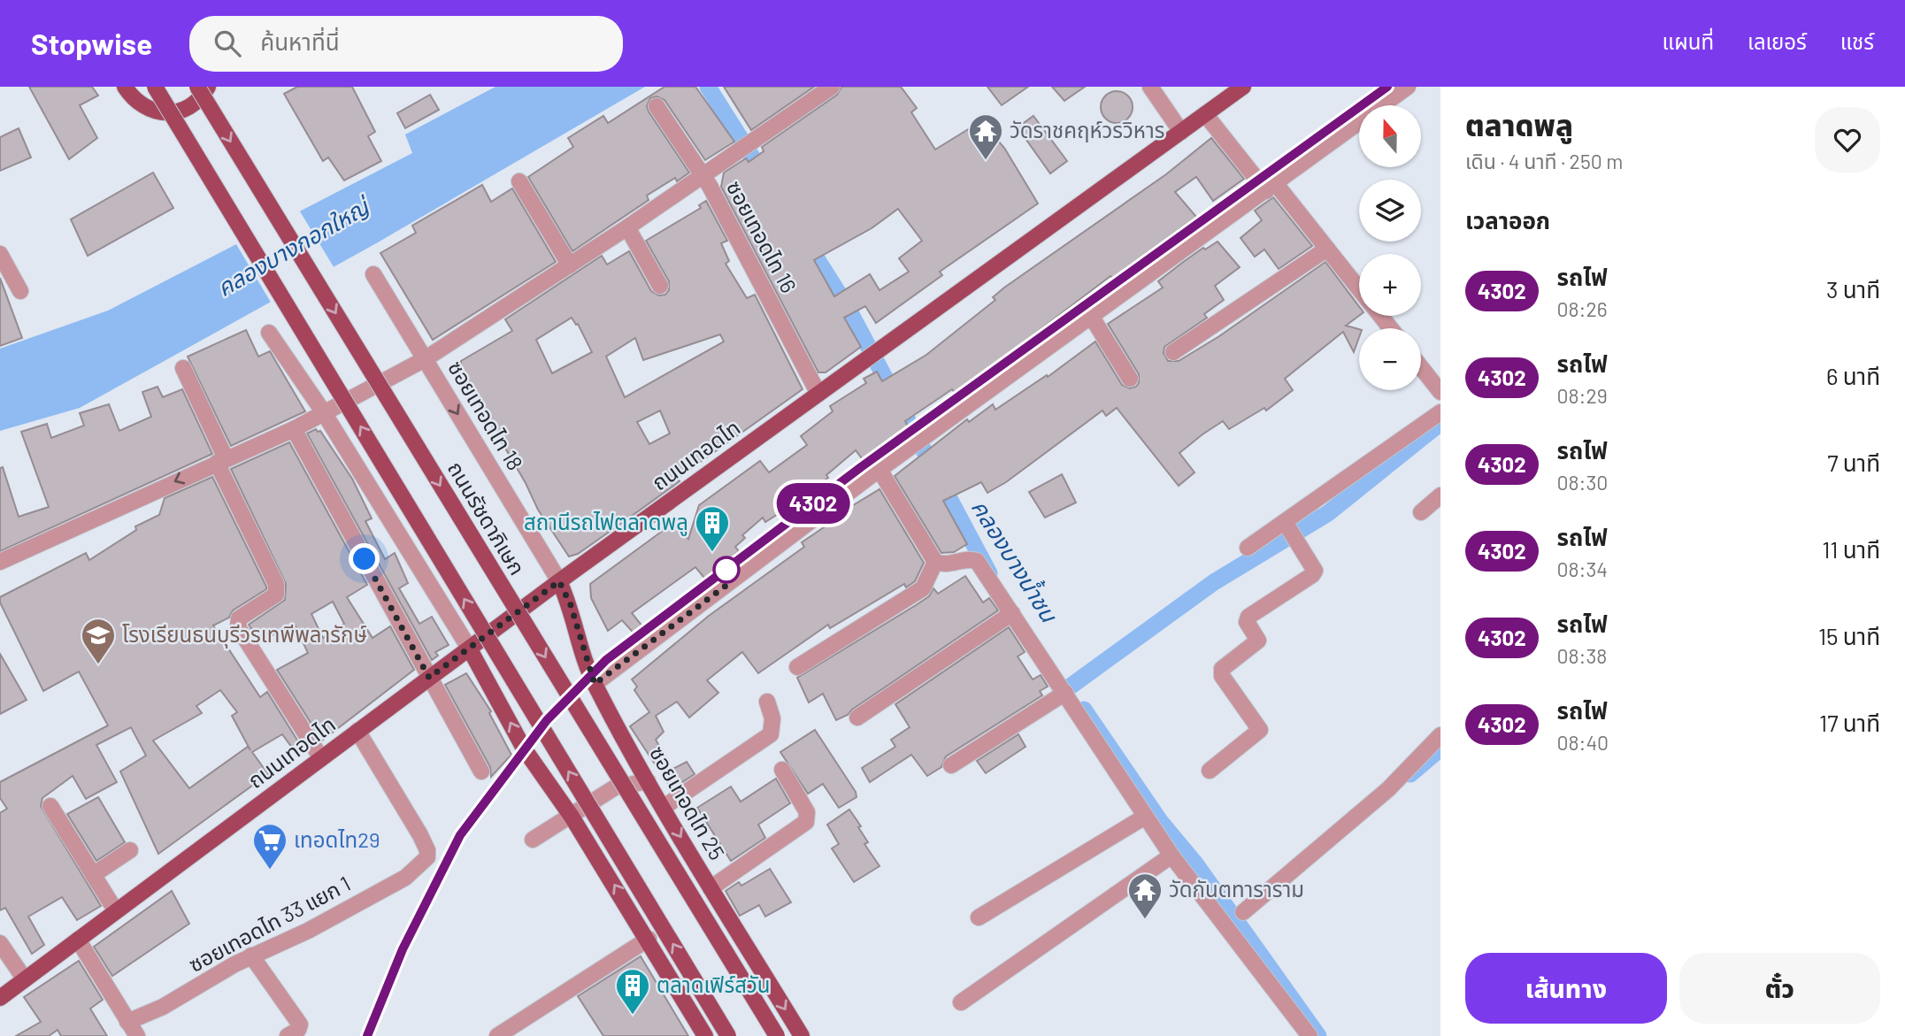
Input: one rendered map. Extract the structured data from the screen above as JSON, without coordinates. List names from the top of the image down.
{
  "streets": {
    "main road": ["ถนนเทอดไท", "ถนนรัชดาภิเษก", "ซอยเทอดไท 25"],
    "street": ["ซอยเทอดไท 16", "ซอยเทอดไท 18", "ซอยเทอดไท 33 แยก 1"]
  },
  "crossings": [
    ["ซอยเทอดไท 16", "ถนนเทอดไท"],
    ["ซอยเทอดไท 18", "ถนนเทอดไท"],
    ["ซอยเทอดไท 18", "ซอยเทอดไท 25"],
    ["ถนนเทอดไท", "ซอยเทอดไท 25"],
    ["ถนนเทอดไท", "ซอยเทอดไท 33 แยก 1"]
  ],
  "water": ["คลองบางกอกใหญ่", "คลองบางน้ำชน"],
  "places": {
    "temple": ["วัดราชคฤห์วรวิหาร", "วัดกันตทาราราม"],
    "building": ["สถานีรถไฟตลาดพลู", "ตลาดเฟิร์สวัน"],
    "school or university": ["โรงเรียนธนบุรีวรเทพีพลารักษ์"],
    "supermarket": ["เทอดไท29"]
  },
  "north": "top",
  "page": {
    "header": "Stopwise",
    "search": "ค้นหาที่นี่",
    "nav": ["แผนที่", "เลเยอร์", "แชร์"],
    "on_map": "4302",
    "heading": [
      ["ตลาดพลู", "เดิน · 4 นาที · 250 m"],
      "เวลาออก"
    ],
    "map_buttons": ["+", "−"],
    "list": [
      {
        "mark": "4302",
        "name": "รถไฟ",
        "note": "08:26",
        "value": "3 นาที"
      },
      {
        "mark": "4302",
        "name": "รถไฟ",
        "note": "08:29",
        "value": "6 นาที"
      },
      {
        "mark": "4302",
        "name": "รถไฟ",
        "note": "08:30",
        "value": "7 นาที"
      },
      {
        "mark": "4302",
        "name": "รถไฟ",
        "note": "08:34",
        "value": "11 นาที"
      },
      {
        "mark": "4302",
        "name": "รถไฟ",
        "note": "08:38",
        "value": "15 นาที"
      },
      {
        "mark": "4302",
        "name": "รถไฟ",
        "note": "08:40",
        "value": "17 นาที"
      }
    ],
    "buttons": ["เส้นทาง", "ตั๋ว"]
  }
}
